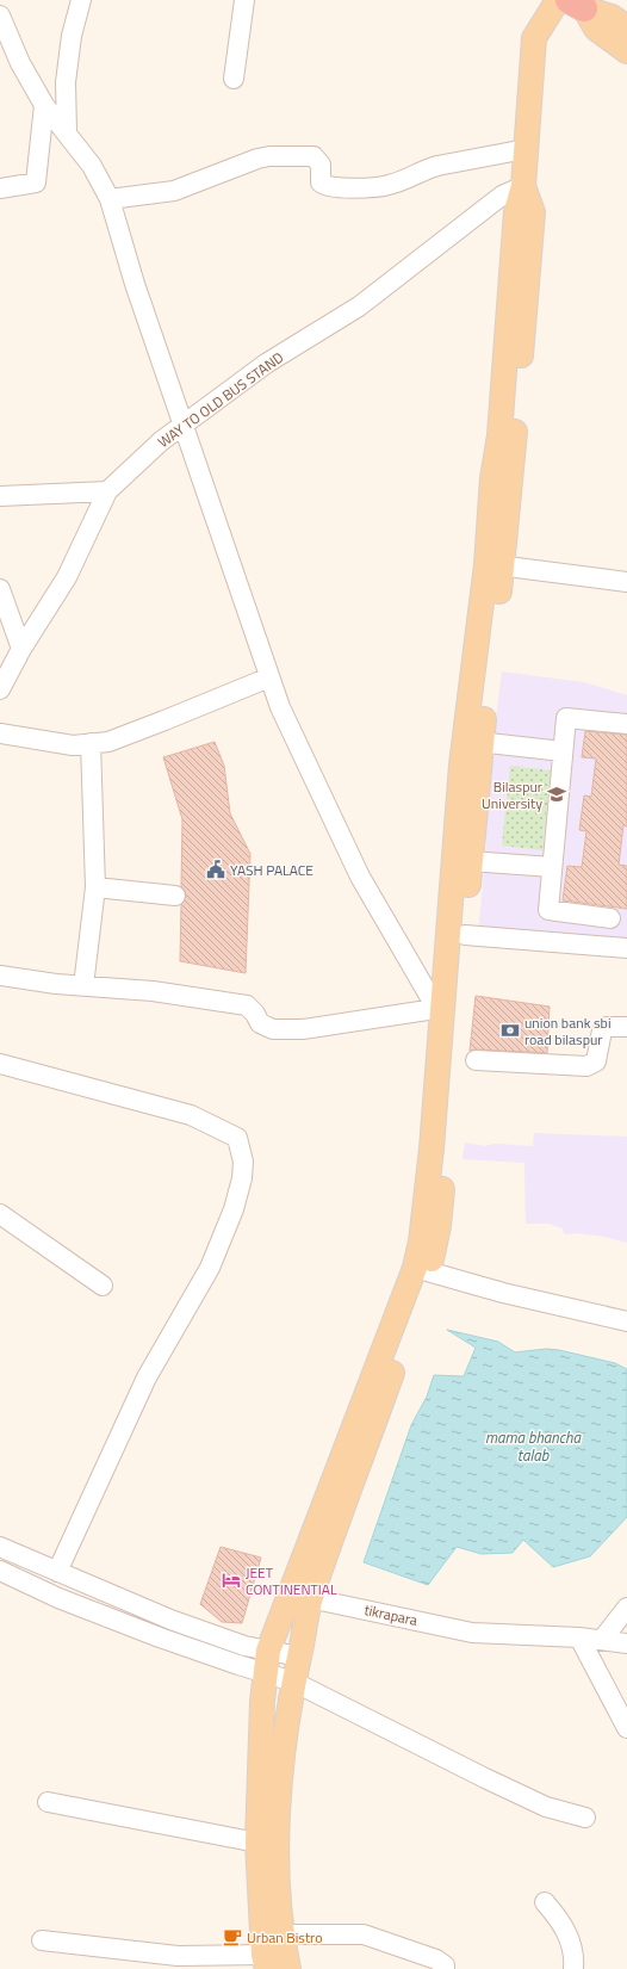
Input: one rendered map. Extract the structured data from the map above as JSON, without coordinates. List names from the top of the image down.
{
  "streets": {
    "street": ["WAY TO OLD BUS STAND", "tikrapara"]
  },
  "water": ["mama bhancha talab"],
  "places": {
    "school or university": ["Bilaspur University"],
    "public building": ["YASH PALACE"],
    "bank": ["union bank sbi road bilaspur"],
    "hotel": ["JEET CONTINENTIAL"],
    "cafe": ["Urban Bistro"]
  }
}
